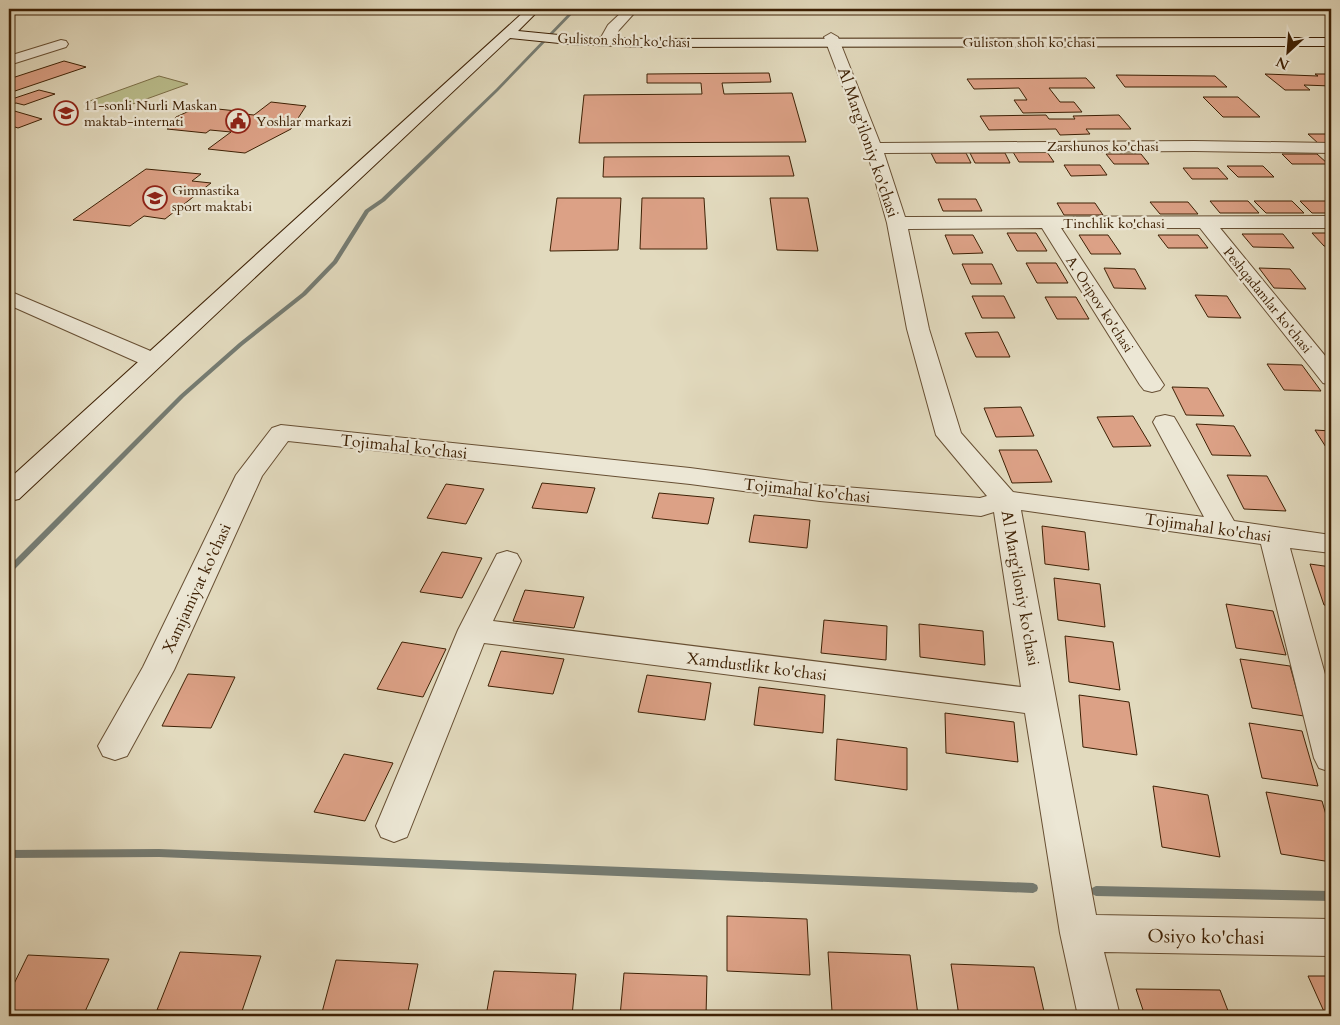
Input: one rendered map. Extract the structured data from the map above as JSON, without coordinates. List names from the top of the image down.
{
  "streets": {
    "street": [
      "Guliston shoh ko'chasi",
      "Al Marg'iloniy ko'chasi",
      "Zarshunos ko'chasi",
      "Tinchlik ko'chasi",
      "Peshqadamlar ko'chasi",
      "A. Oripov ko'chasi",
      "Tojimahal ko'chasi",
      "Xamjamiyat ko'chasi",
      "Xamdustlikt ko'chasi",
      "Osiyo ko'chasi"
    ]
  },
  "crossings": [
    ["Guliston shoh ko'chasi", "Al Marg'iloniy ko'chasi"],
    ["Al Marg'iloniy ko'chasi", "Zarshunos ko'chasi"],
    ["Al Marg'iloniy ko'chasi", "Tinchlik ko'chasi"],
    ["Al Marg'iloniy ko'chasi", "Tojimahal ko'chasi"],
    ["Al Marg'iloniy ko'chasi", "Xamdustlikt ko'chasi"],
    ["Al Marg'iloniy ko'chasi", "Osiyo ko'chasi"],
    ["Tinchlik ko'chasi", "Peshqadamlar ko'chasi"],
    ["Tinchlik ko'chasi", "A. Oripov ko'chasi"],
    ["Tojimahal ko'chasi", "Xamjamiyat ko'chasi"]
  ],
  "places": {
    "school or university": ["11-sonli Nurli Maskan maktab-internati", "Gimnastika sport maktabi"],
    "public building": ["Yoshlar markazi"]
  },
  "north": "bottom left"
}
